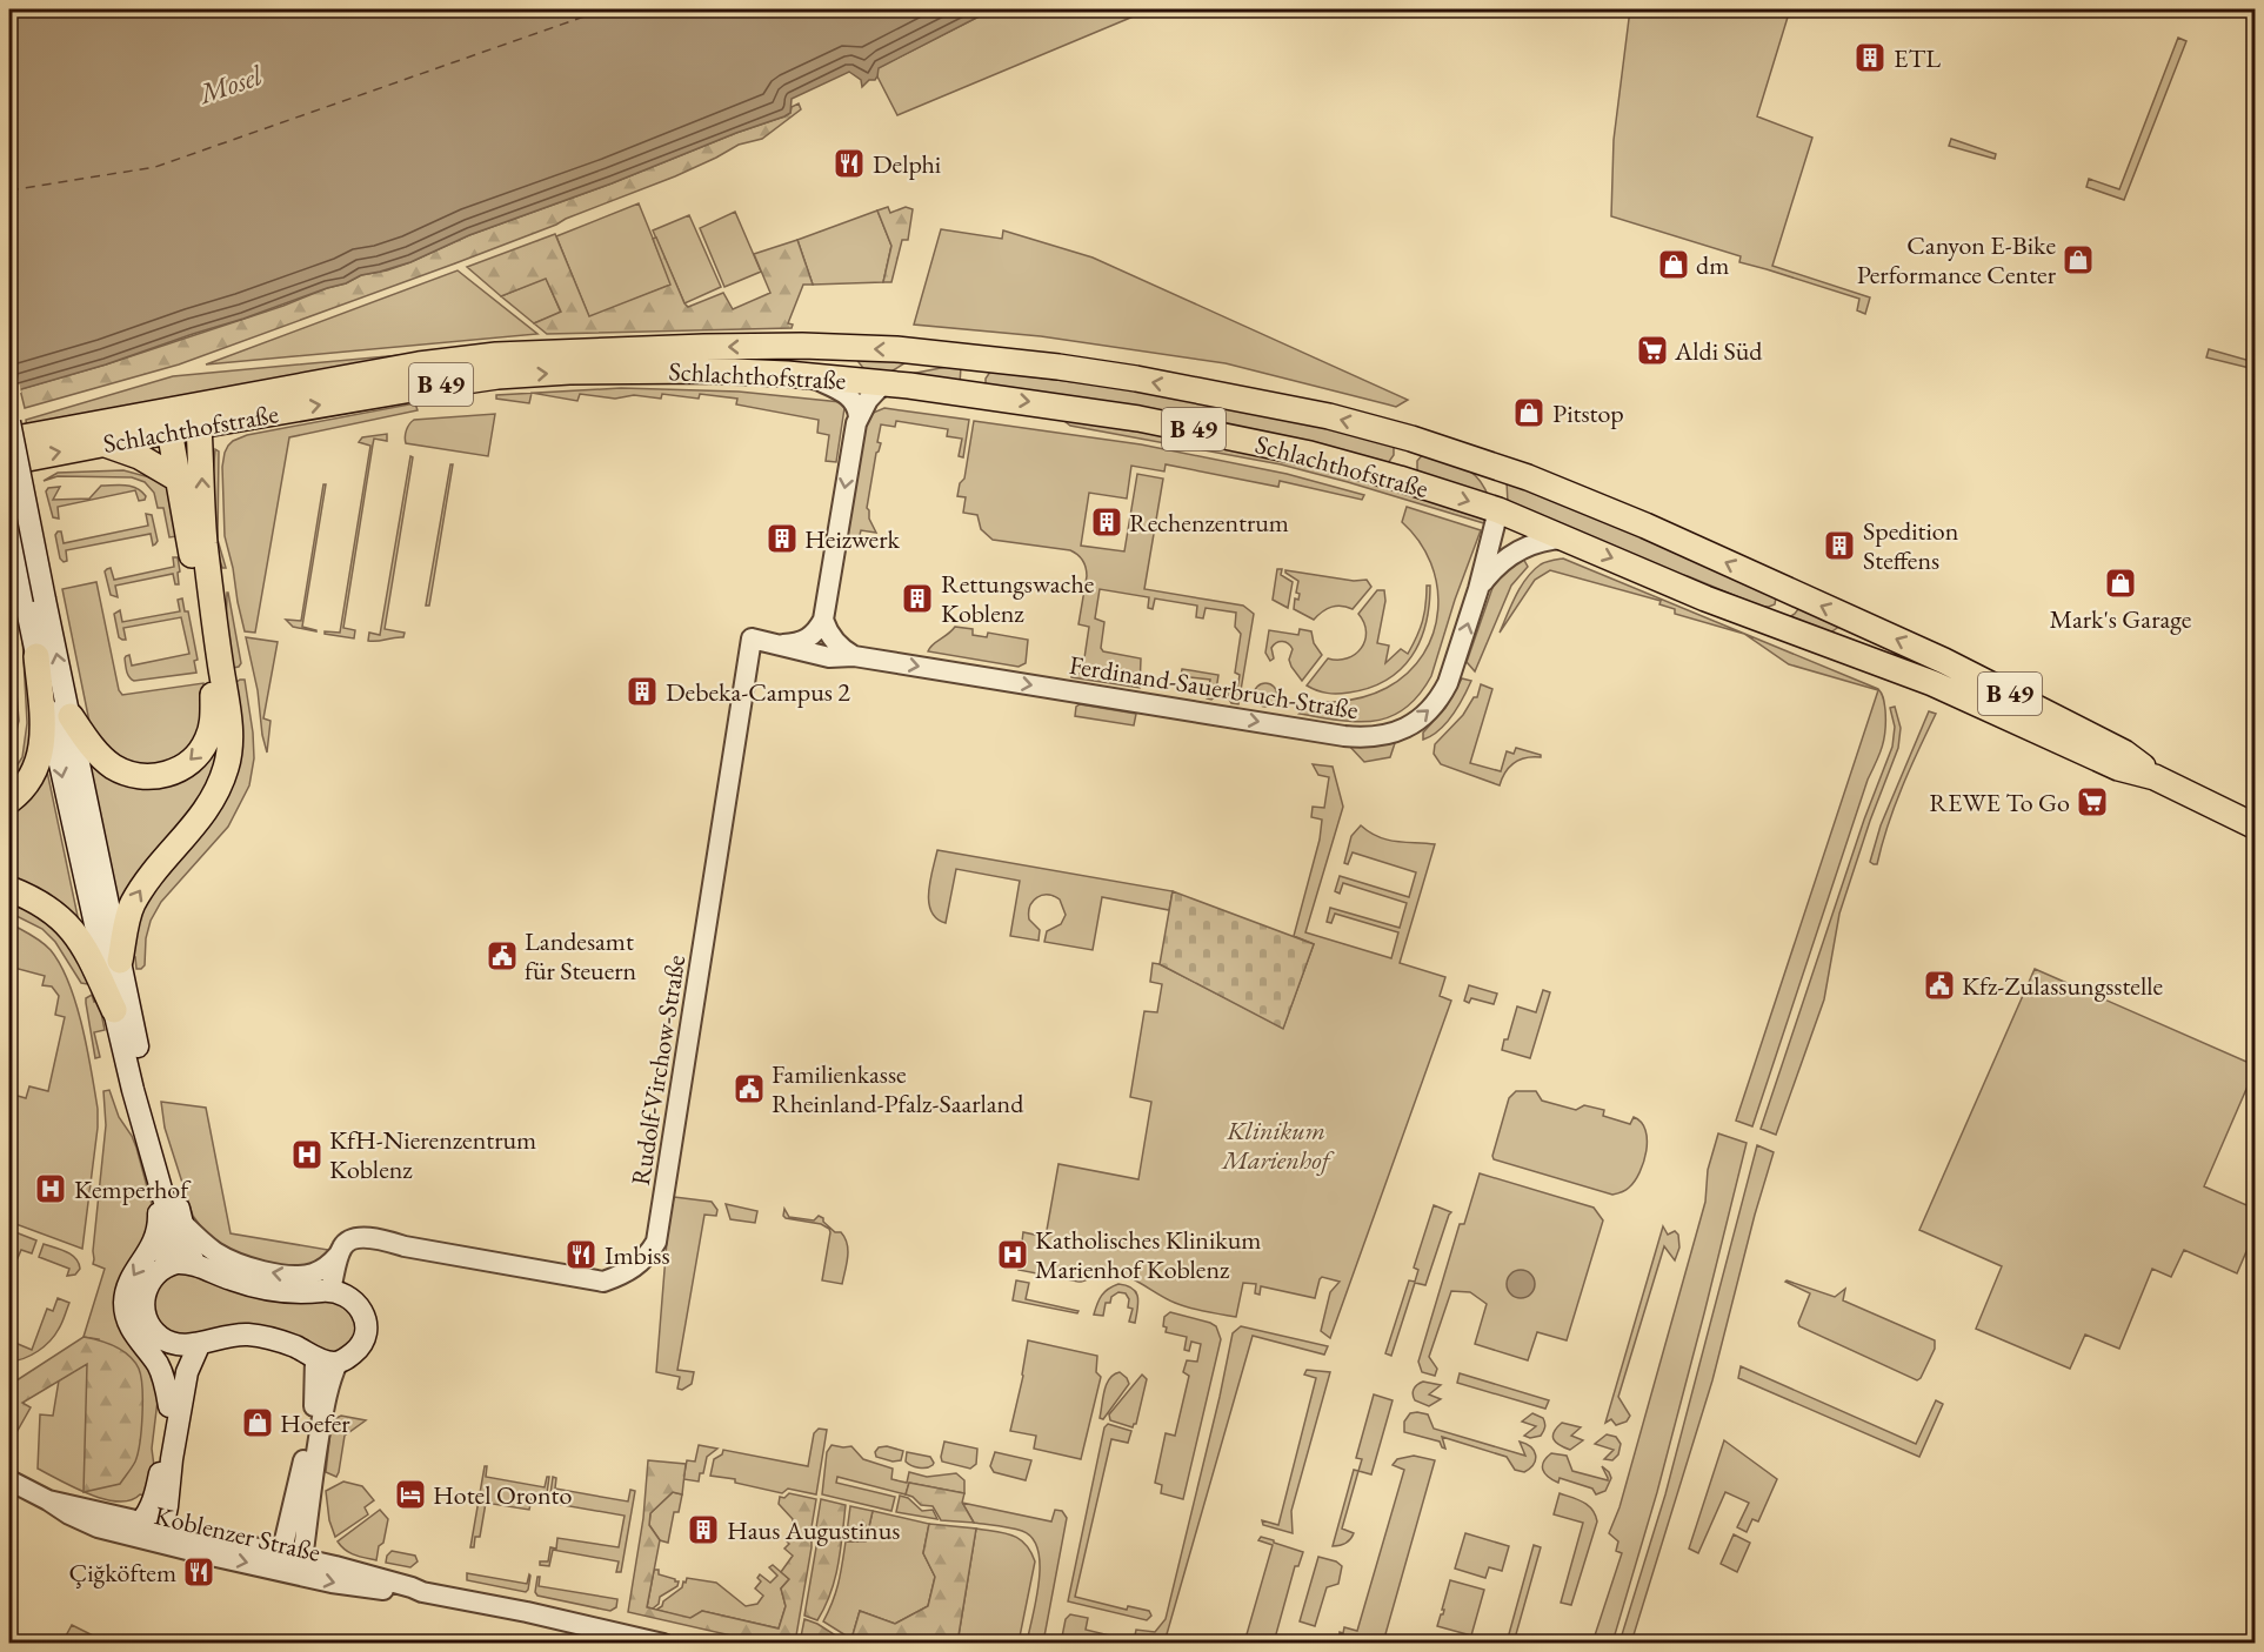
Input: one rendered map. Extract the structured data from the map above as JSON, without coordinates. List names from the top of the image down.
{
  "streets": {
    "main road": ["Schlachthofstraße", "B 49"],
    "street": ["Ferdinand-Sauerbruch-Straße", "Rudolf-Virchow-Straße", "Koblenzer Straße"]
  },
  "crossings": [
    ["Schlachthofstraße", "Ferdinand-Sauerbruch-Straße"],
    ["Ferdinand-Sauerbruch-Straße", "Rudolf-Virchow-Straße"]
  ],
  "one_way": ["Ferdinand-Sauerbruch-Straße"],
  "water": ["Mosel"],
  "parks": ["Klinikum Marienhof"],
  "places": {
    "building": [
      "ETL",
      "Rechenzentrum",
      "Heizwerk",
      "Spedition Steffens",
      "Rettungswache Koblenz",
      "Debeka-Campus 2",
      "Haus Augustinus"
    ],
    "restaurant": ["Delphi", "Imbiss", "Çiğköftem"],
    "shop": [
      "Canyon E-Bike Performance Center",
      "dm",
      "Pitstop",
      "Mark's Garage",
      "Hoefer"
    ],
    "supermarket": ["Aldi Süd", "REWE To Go"],
    "public building": ["Landesamt für Steuern", "Kfz-Zulassungsstelle", "Familienkasse Rheinland-Pfalz-Saarland"],
    "hospital": ["KfH-Nierenzentrum Koblenz", "Kemperhof", "Katholisches Klinikum Marienhof Koblenz"],
    "hotel": ["Hotel Oronto"]
  }
}
